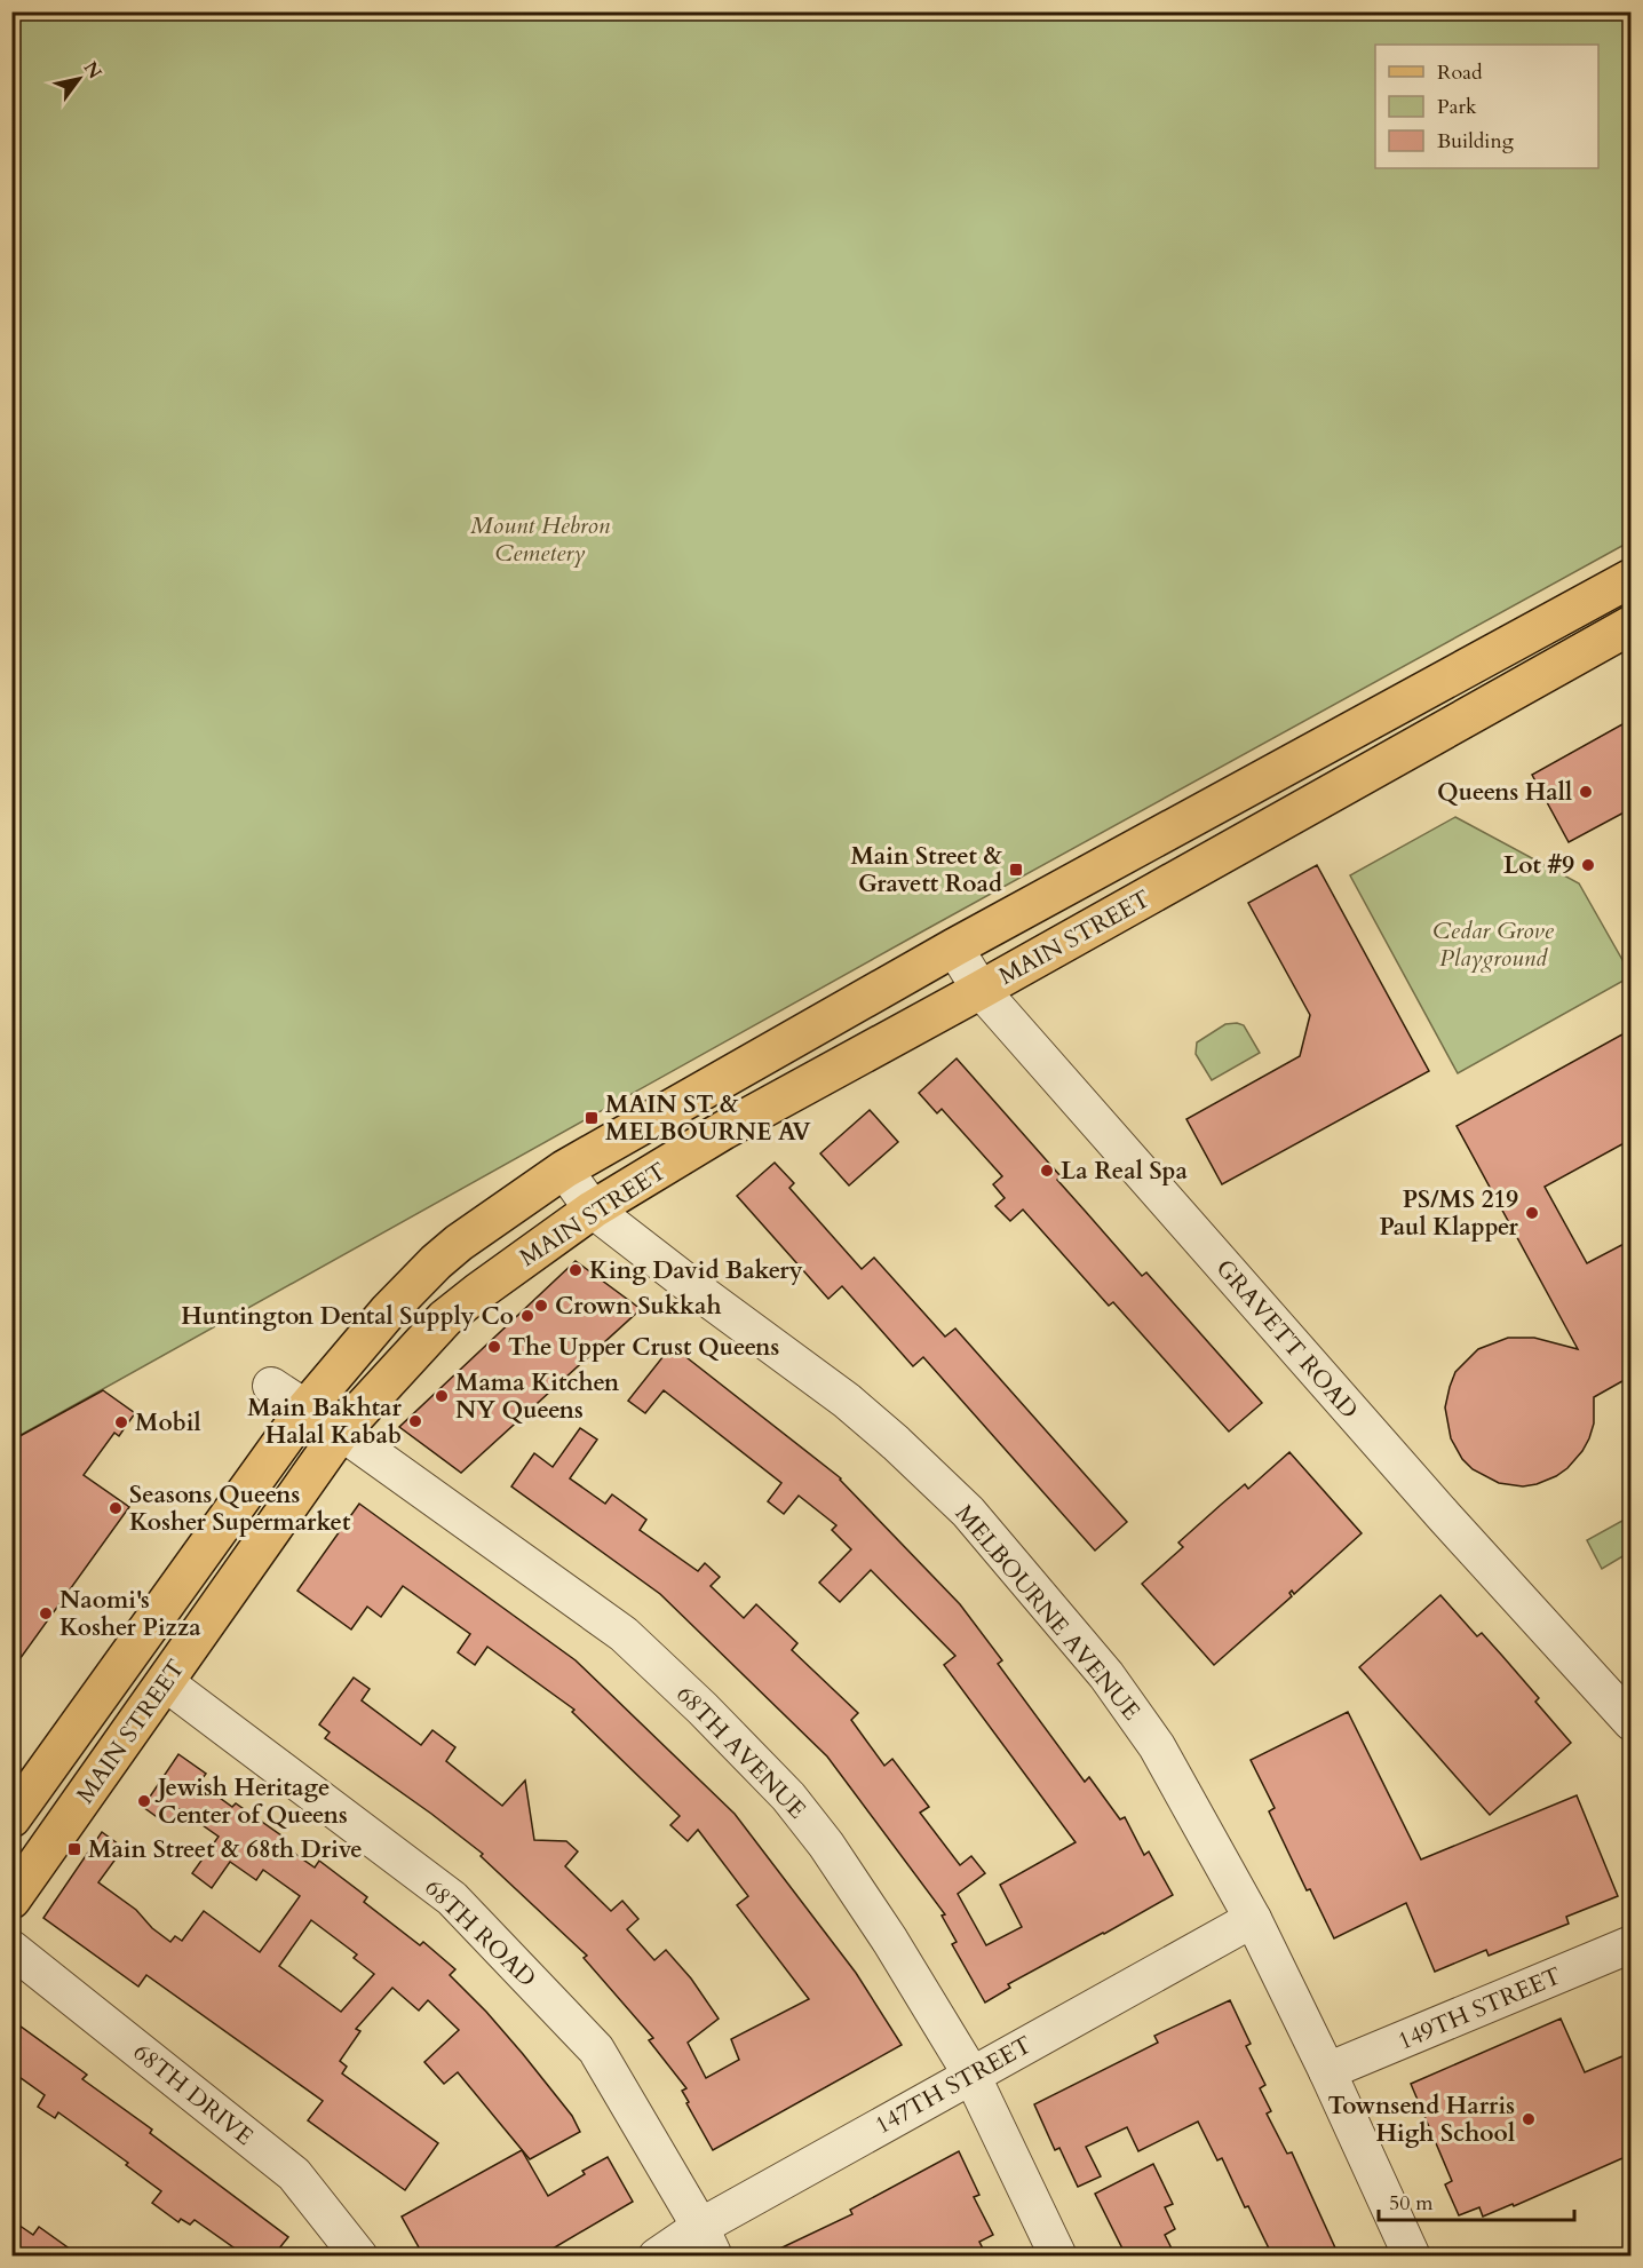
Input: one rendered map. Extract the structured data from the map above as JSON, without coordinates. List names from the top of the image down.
{
  "streets": {
    "main road": ["MAIN STREET"],
    "street": [
      "GRAVETT ROAD",
      "MELBOURNE AVENUE",
      "68TH AVENUE",
      "68TH ROAD",
      "149TH STREET",
      "147TH STREET",
      "68TH DRIVE"
    ]
  },
  "crossings": [
    ["MAIN STREET", "GRAVETT ROAD"],
    ["MAIN STREET", "MELBOURNE AVENUE"],
    ["MAIN STREET", "68TH AVENUE"],
    ["MAIN STREET", "68TH ROAD"],
    ["MELBOURNE AVENUE", "149TH STREET"],
    ["MELBOURNE AVENUE", "147TH STREET"],
    ["68TH AVENUE", "147TH STREET"],
    ["68TH ROAD", "147TH STREET"]
  ],
  "parks": ["Mount Hebron Cemetery", "Cedar Grove Playground"],
  "places": {
    "other": [
      "Queens Hall",
      "Lot #9",
      "La Real Spa",
      "PS/MS 219 Paul Klapper",
      "King David Bakery",
      "Crown Sukkah",
      "Huntington Dental Supply Co",
      "The Upper Crust Queens",
      "Mama Kitchen NY Queens",
      "Main Bakhtar Halal Kabab",
      "Mobil",
      "Seasons Queens Kosher Supermarket",
      "Naomi's Kosher Pizza",
      "Jewish Heritage Center of Queens",
      "Townsend Harris High School"
    ],
    "transit": ["Main Street & Gravett Road", "MAIN ST & MELBOURNE AV", "Main Street & 68th Drive"]
  },
  "legend": ["Road", "Park", "Building"],
  "scale_bar": "50 m",
  "north": "top right"
}
